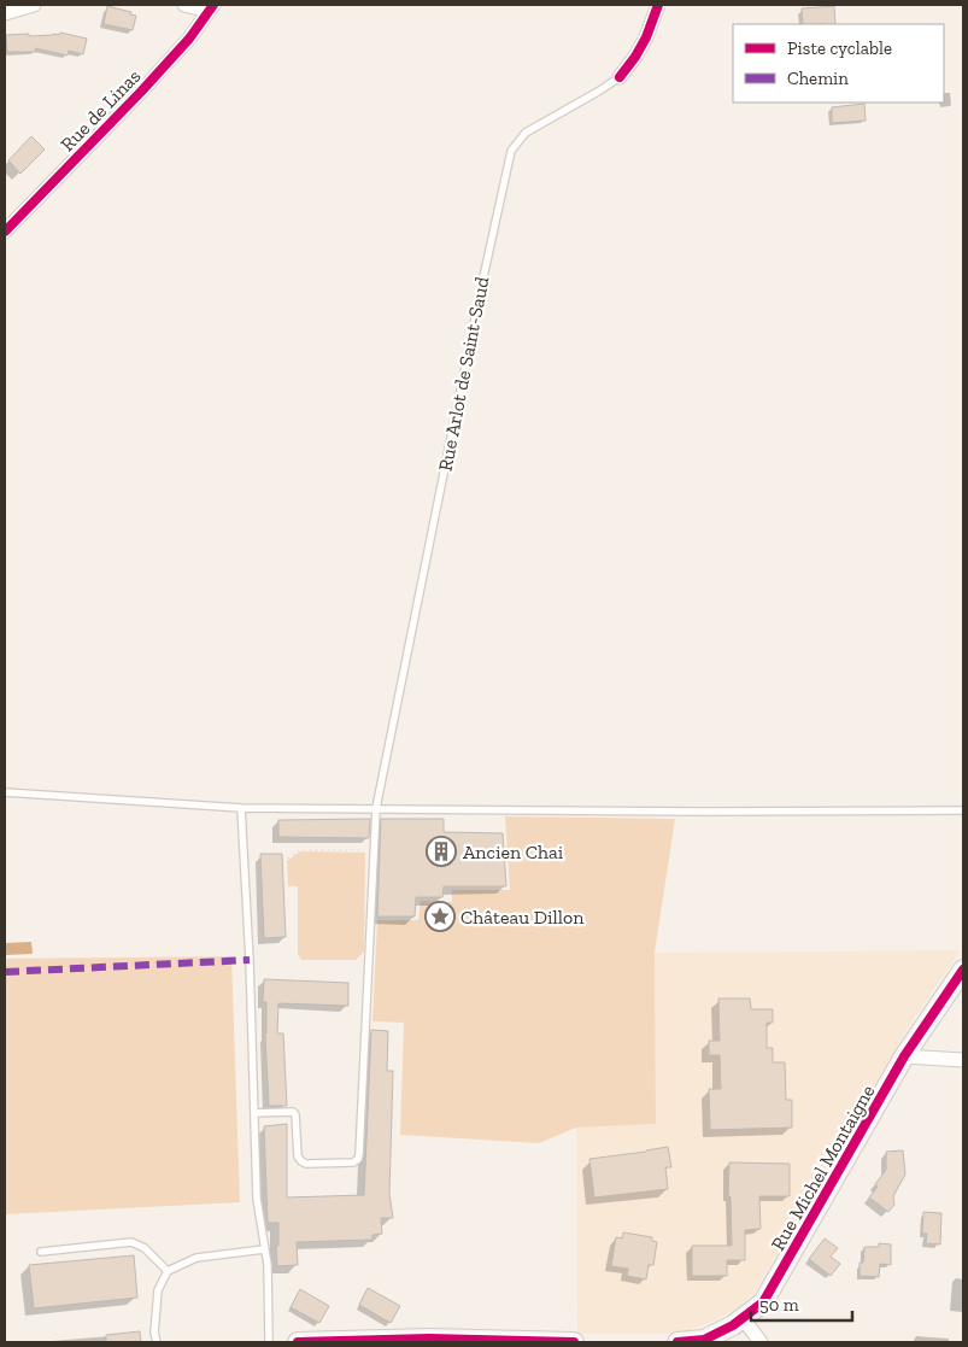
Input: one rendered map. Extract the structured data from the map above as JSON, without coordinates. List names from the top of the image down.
{
  "streets": {
    "street": ["Rue de Linas", "Rue Arlot de Saint-Saud", "Rue Michel Montaigne"]
  },
  "places": {
    "building": ["Ancien Chai"],
    "place": ["Château Dillon"]
  },
  "legend": ["Piste cyclable", "Chemin"],
  "scale_bar": "50 m"
}
